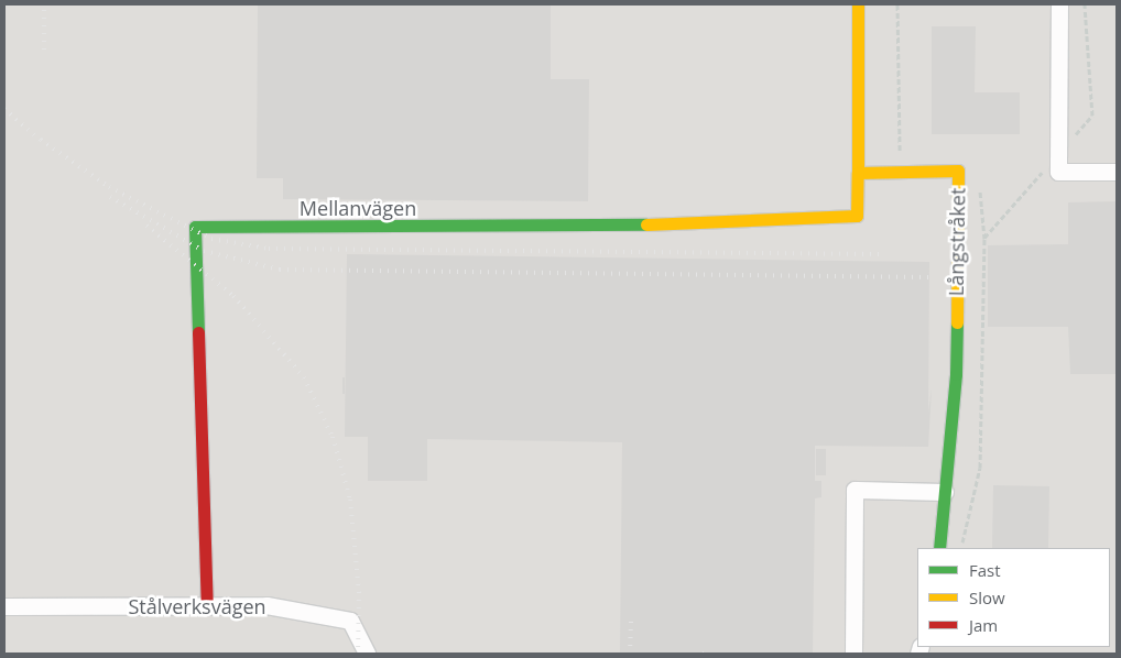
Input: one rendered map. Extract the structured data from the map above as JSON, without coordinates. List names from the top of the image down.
{
  "streets": {
    "street": ["Mellanvägen", "Långstråket", "Stålverksvägen"]
  },
  "crossings": [
    ["Mellanvägen", "Långstråket"],
    ["Mellanvägen", "Stålverksvägen"]
  ],
  "legend": ["Fast", "Slow", "Jam"]
}
